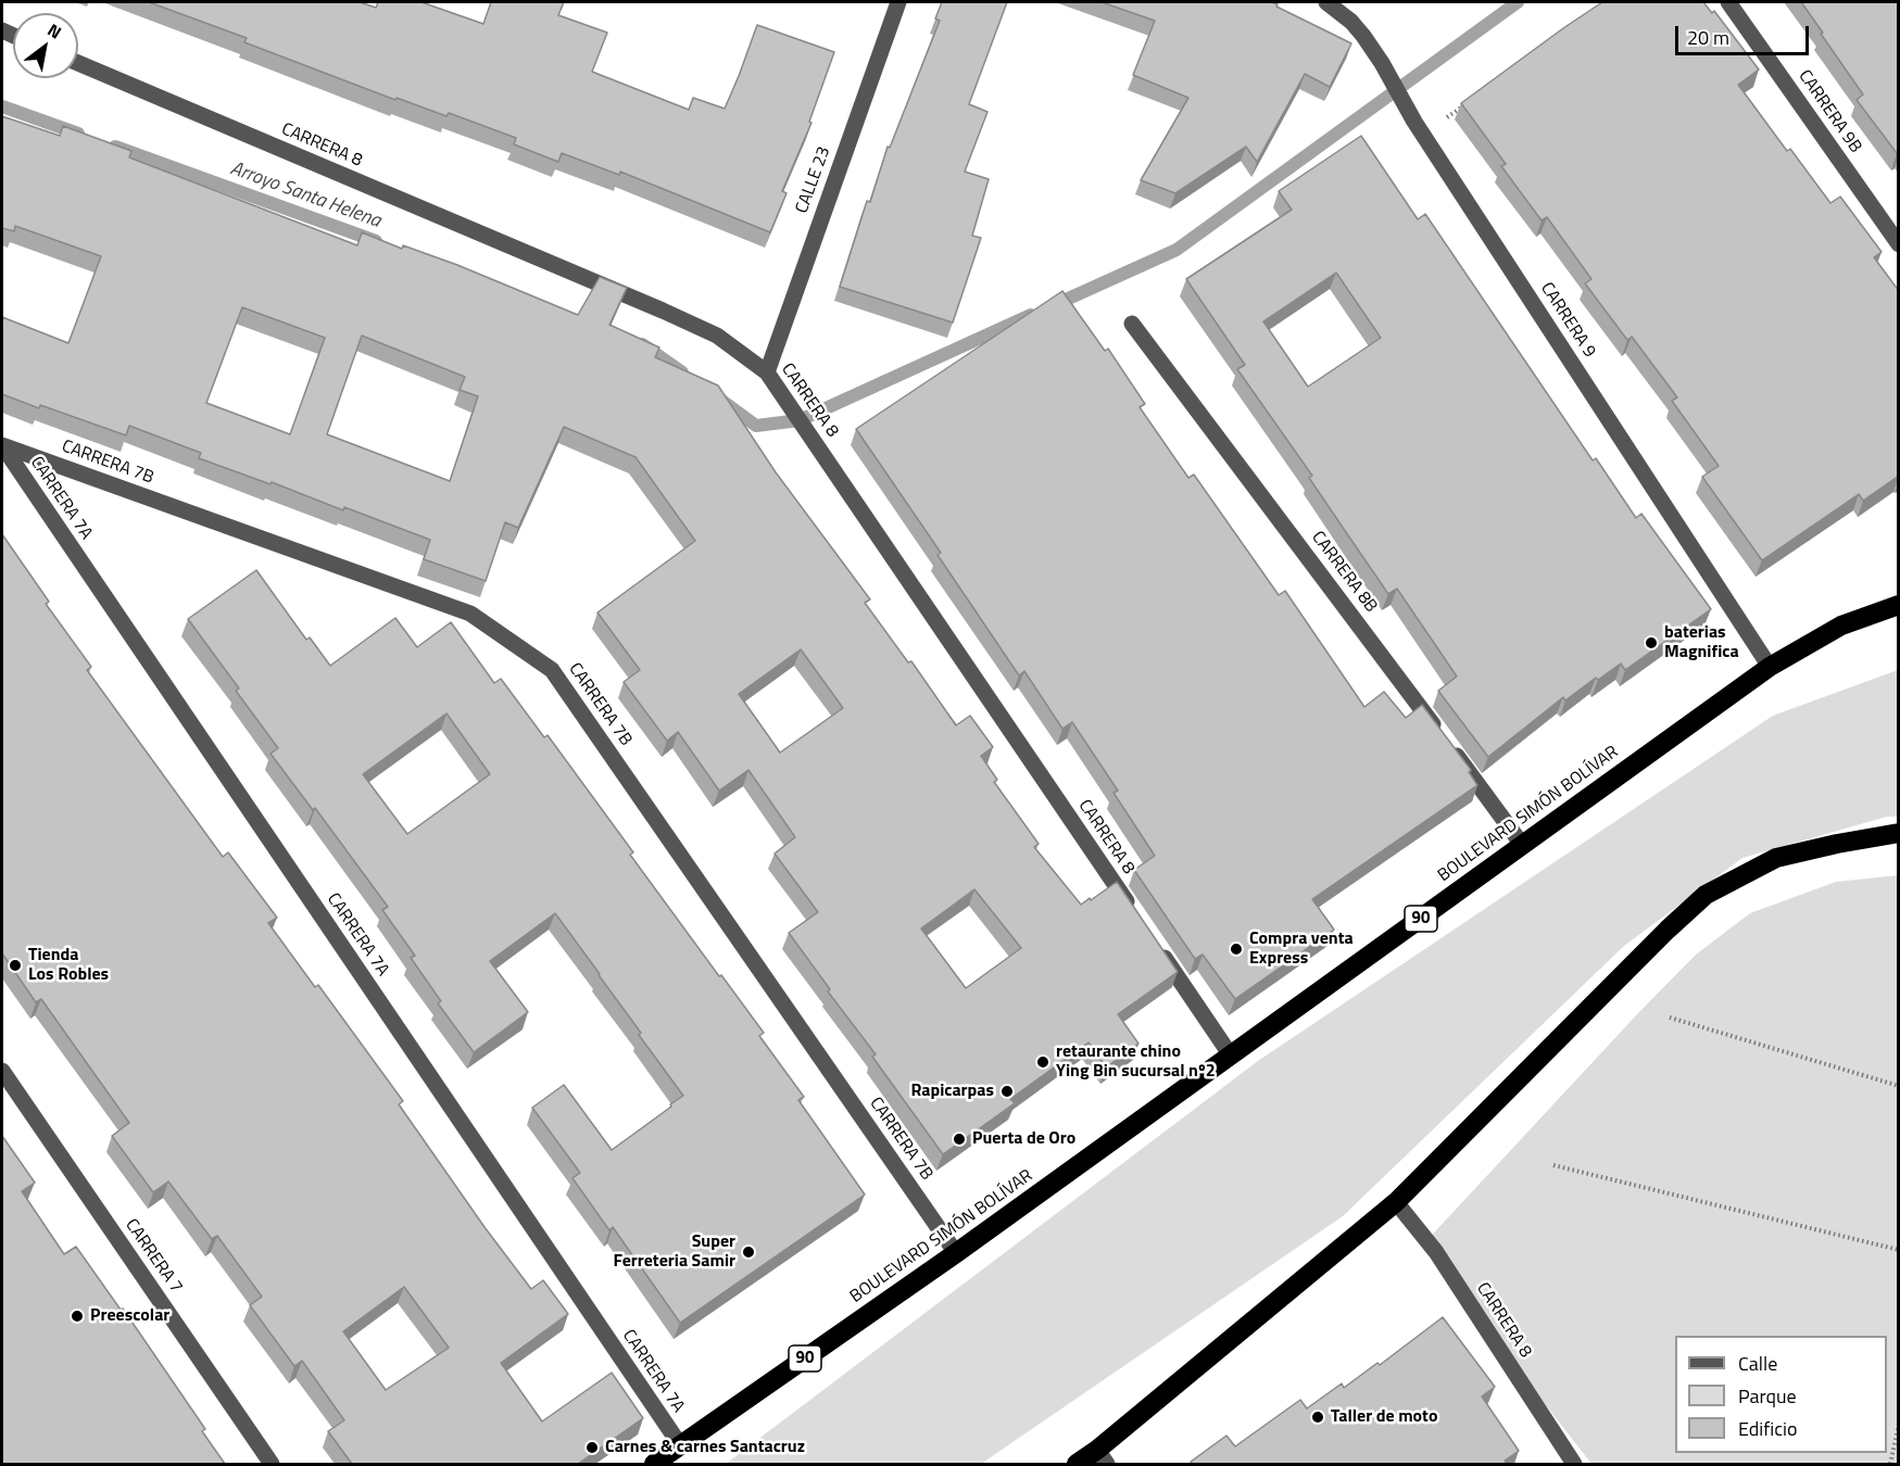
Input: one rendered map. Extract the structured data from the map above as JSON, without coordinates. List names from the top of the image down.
{
  "streets": {
    "highway": ["BOULEVARD SIMÓN BOLÍVAR", "90"],
    "street": [
      "CARRERA 9B",
      "CARRERA 8",
      "CALLE 23",
      "CARRERA 9",
      "CARRERA 7B",
      "CARRERA 7A",
      "CARRERA 8B",
      "CARRERA 7"
    ]
  },
  "crossings": [
    ["CARRERA 8", "CALLE 23"],
    ["CARRERA 9", "BOULEVARD SIMÓN BOLÍVAR"],
    ["CARRERA 7B", "CARRERA 7A"],
    ["CARRERA 7B", "BOULEVARD SIMÓN BOLÍVAR"],
    ["CARRERA 7A", "BOULEVARD SIMÓN BOLÍVAR"],
    ["CARRERA 8B", "BOULEVARD SIMÓN BOLÍVAR"]
  ],
  "water": ["Arroyo Santa Helena"],
  "places": [
    "baterias Magnifica",
    "Compra venta Express",
    "Tienda Los Robles",
    "retaurante chino Ying Bin sucursal nº2",
    "Rapicarpas",
    "Puerta de Oro",
    "Super Ferreteria Samir",
    "Preescolar",
    "Taller de moto",
    "Carnes & carnes Santacruz"
  ],
  "legend": ["Calle", "Parque", "Edificio"],
  "scale_bar": "20 m",
  "north": "top right"
}
